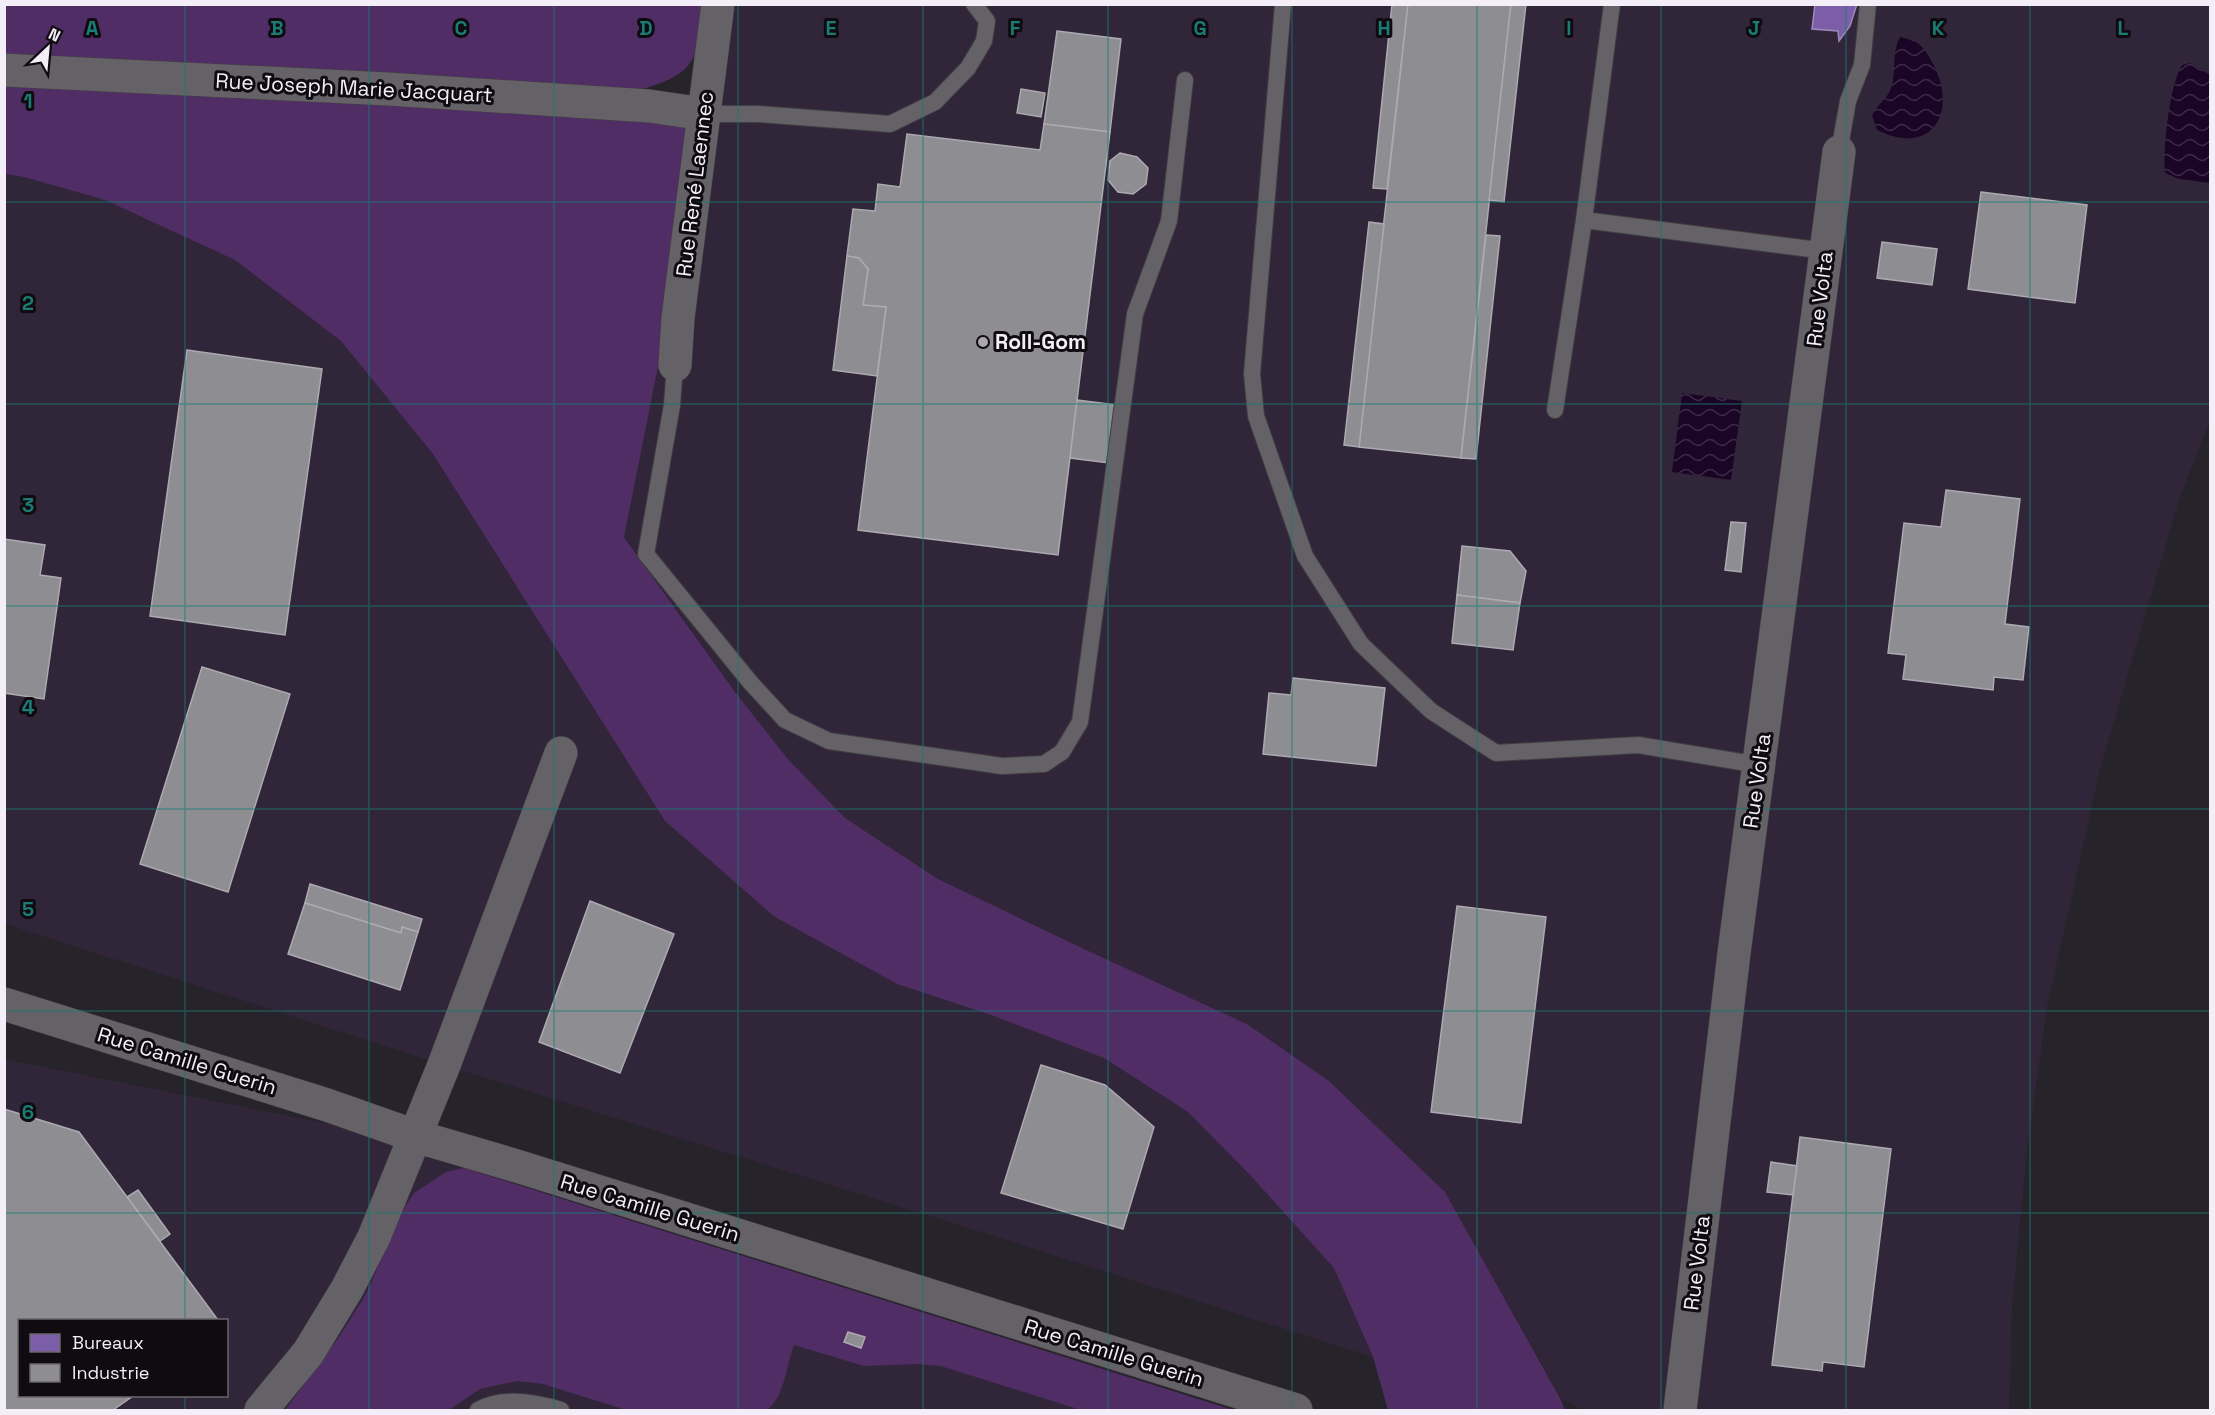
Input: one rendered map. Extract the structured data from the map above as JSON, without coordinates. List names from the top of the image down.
{
  "streets": {
    "street": [
      "Rue Joseph Marie Jacquart",
      "Rue René Laennec",
      "Rue Volta",
      "Rue Camille Guerin"
    ]
  },
  "crossings": [
    ["Rue Joseph Marie Jacquart", "Rue René Laennec"]
  ],
  "places": ["Roll-Gom"],
  "legend": ["Bureaux", "Industrie"],
  "north": "top right",
  "grid": {
    "columns": [
      "A",
      "B",
      "C",
      "D",
      "E",
      "F",
      "G",
      "H",
      "I",
      "J",
      "K",
      "L"
    ],
    "rows": [
      "1",
      "2",
      "3",
      "4",
      "5",
      "6"
    ]
  }
}
